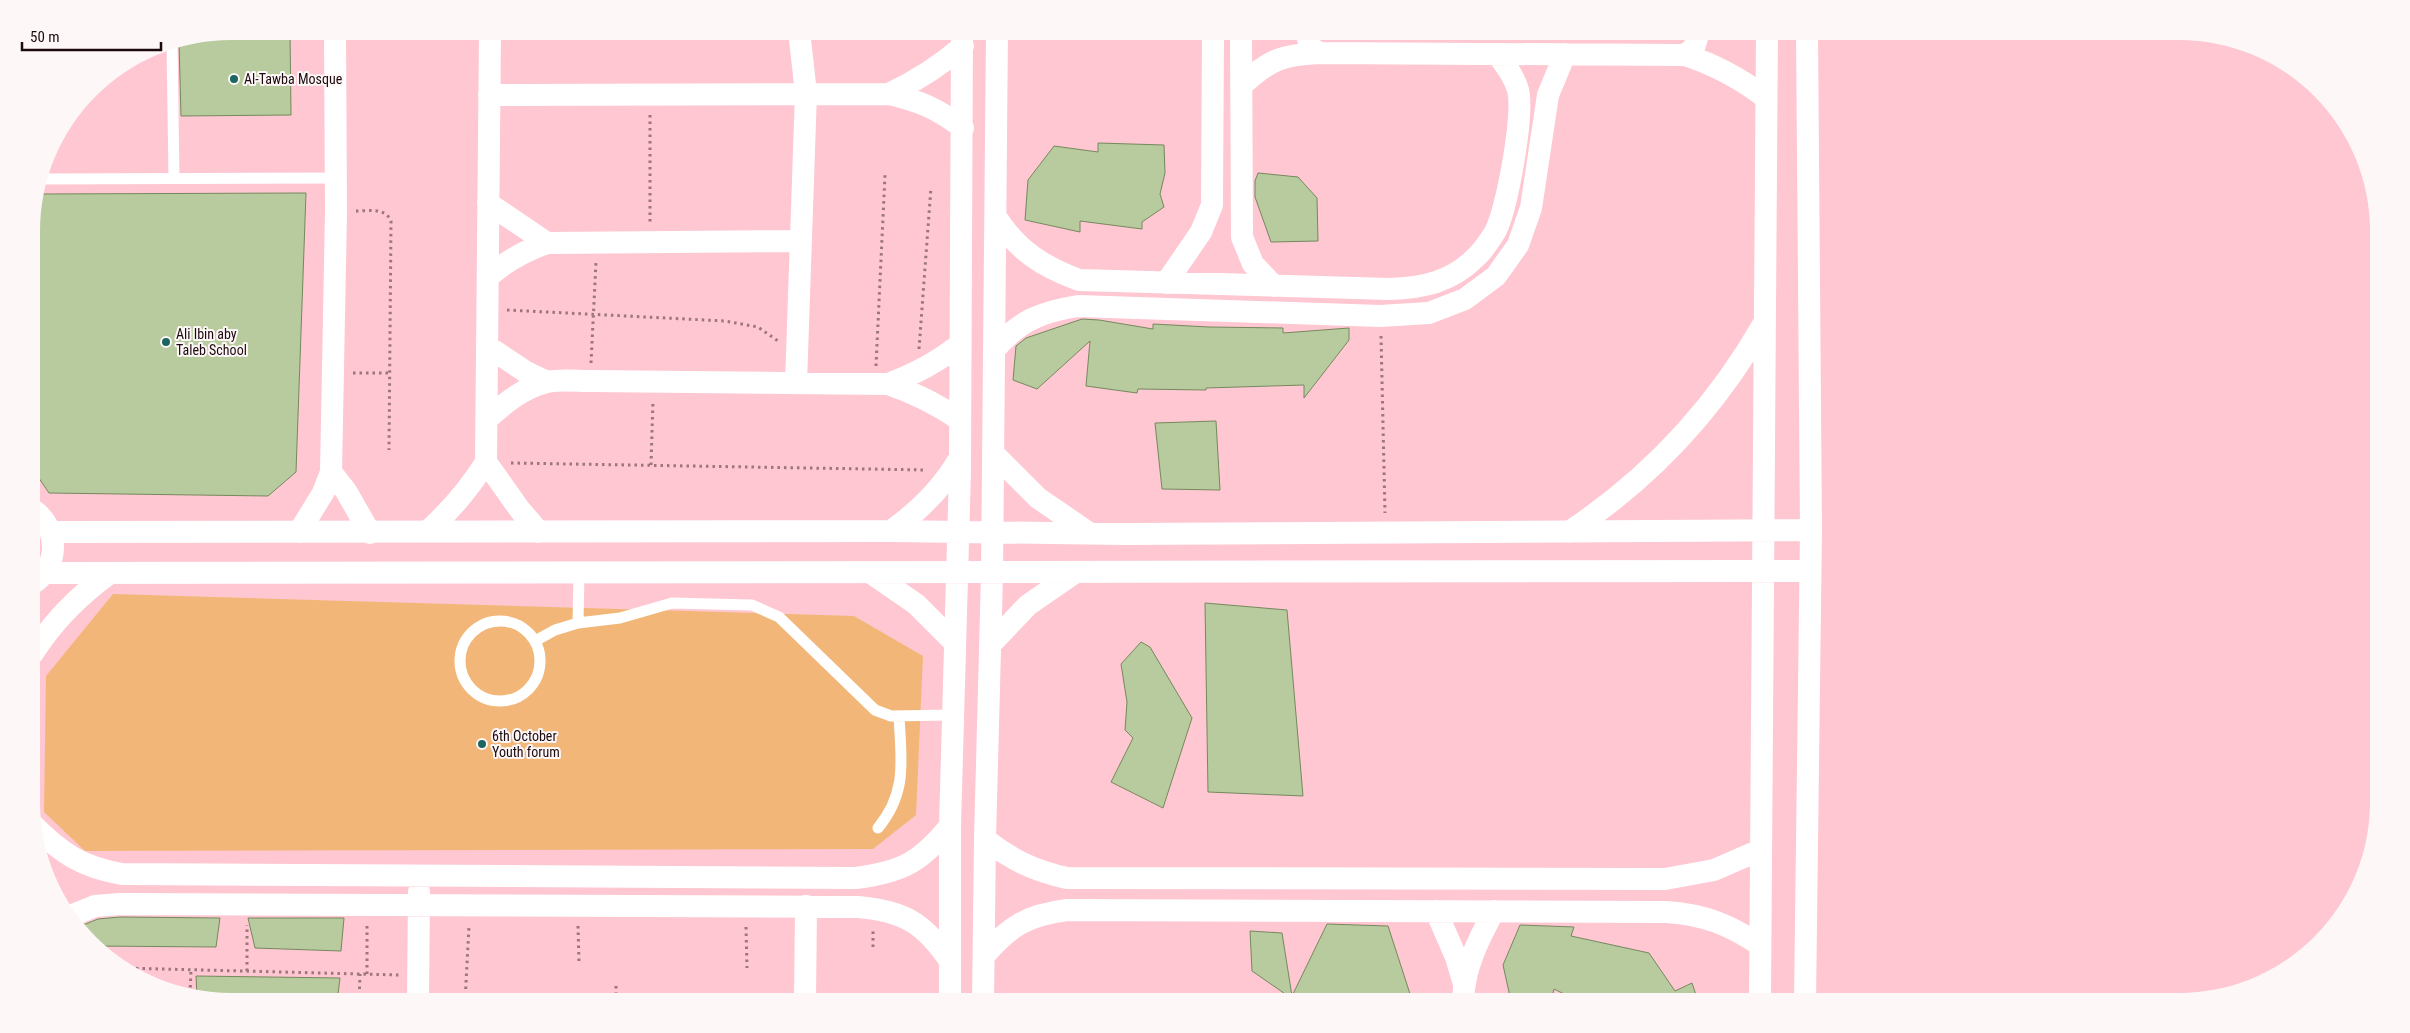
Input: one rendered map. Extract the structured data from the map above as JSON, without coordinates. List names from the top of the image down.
{
  "places": ["Al-Tawba Mosque", "Ali Ibin aby Taleb School", "6th October Youth forum"],
  "scale_bar": "50 m"
}
